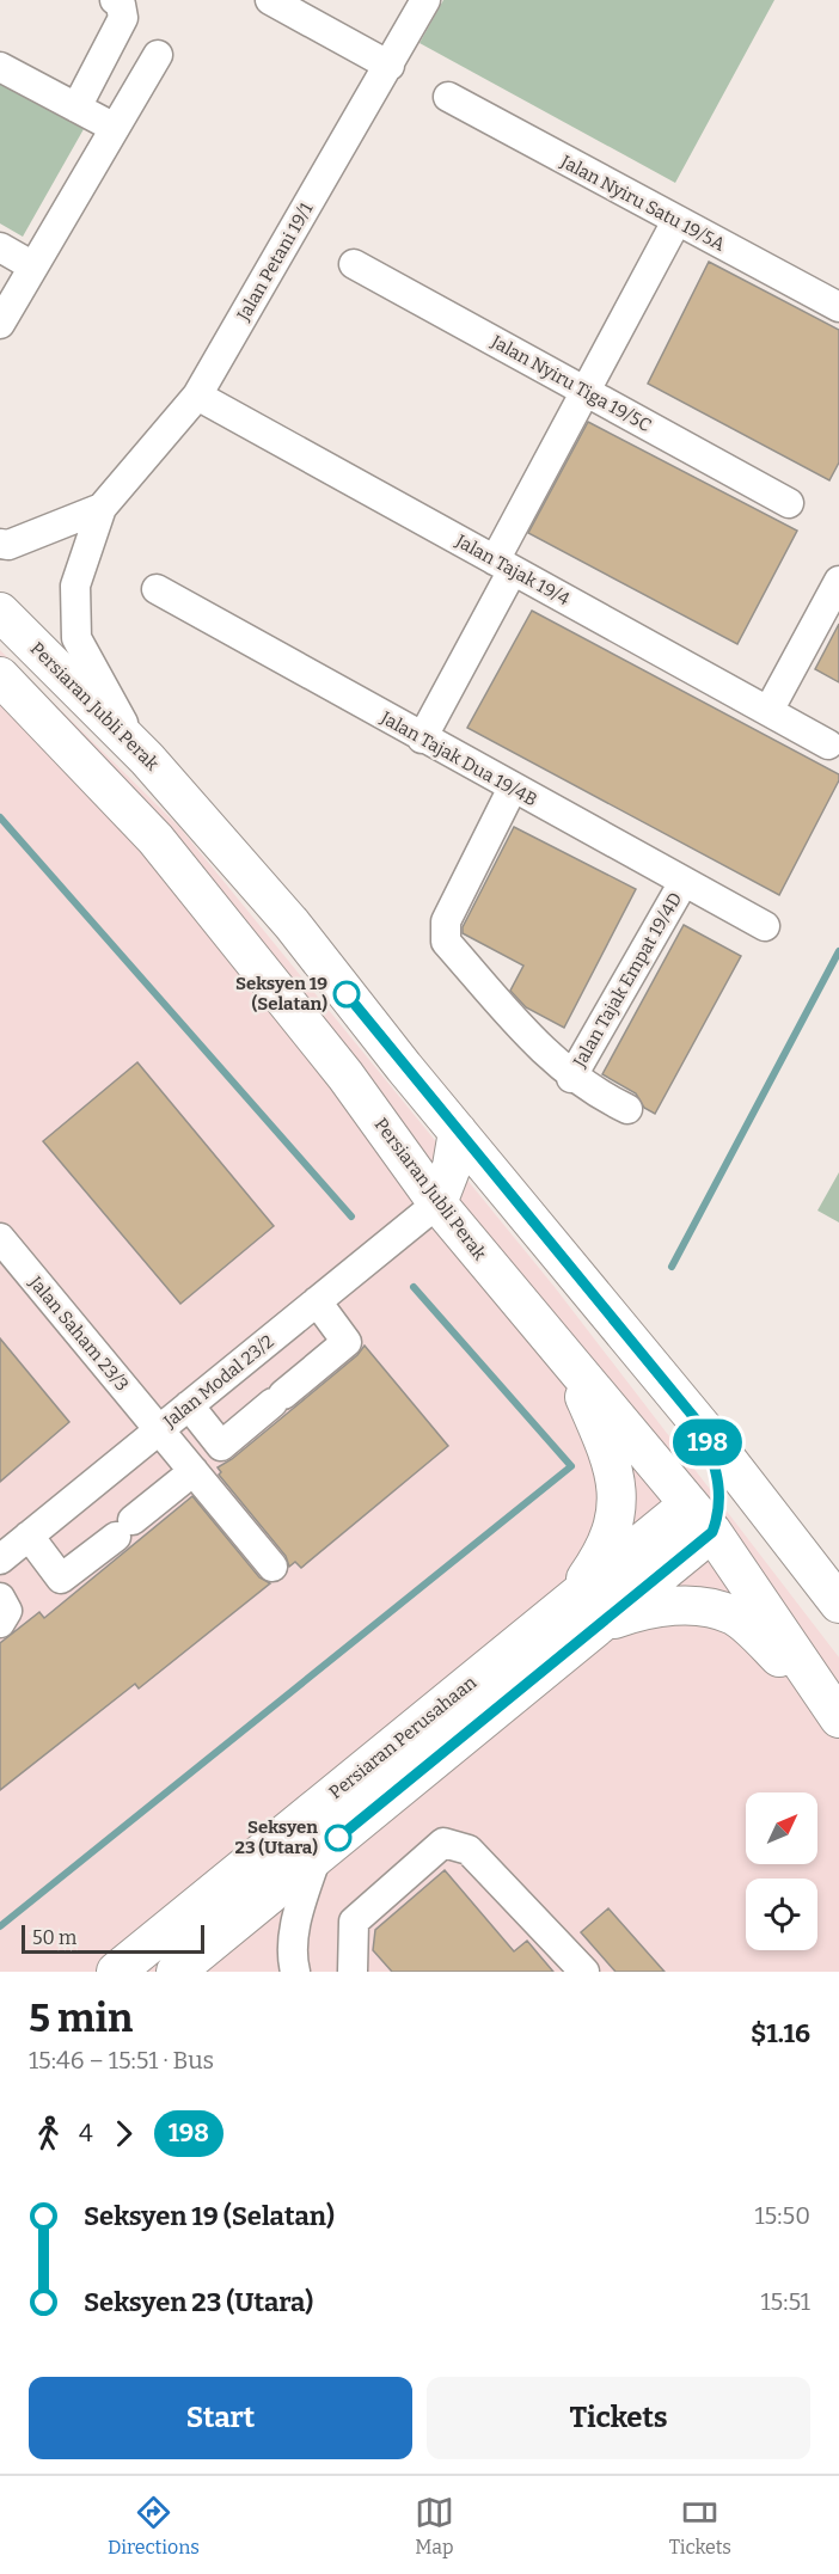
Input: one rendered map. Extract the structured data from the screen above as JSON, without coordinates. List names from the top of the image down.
{
  "streets": {
    "main road": ["Persiaran Jubli Perak", "Persiaran Perusahaan"],
    "street": [
      "Jalan Nyiru Satu 19/5A",
      "Jalan Petani 19/1",
      "Jalan Nyiru Tiga 19/5C",
      "Jalan Tajak 19/4",
      "Jalan Tajak Dua 19/4B",
      "Jalan Tajak Empat 19/4D",
      "Jalan Saham 23/3",
      "Jalan Modal 23/2"
    ]
  },
  "crossings": [
    ["Jalan Petani 19/1", "Jalan Tajak 19/4"],
    ["Jalan Petani 19/1", "Persiaran Jubli Perak"],
    ["Persiaran Jubli Perak", "Jalan Modal 23/2"],
    ["Persiaran Jubli Perak", "Persiaran Perusahaan"],
    ["Jalan Tajak Dua 19/4B", "Jalan Tajak Empat 19/4D"],
    ["Jalan Saham 23/3", "Jalan Modal 23/2"]
  ],
  "places": ["Seksyen 19 (Selatan)", "Seksyen 23 (Utara)"],
  "lines": ["bus line 198"],
  "scale_bar": "50 m",
  "north": "top right",
  "page": {
    "on_map": "198",
    "scale": "50 m",
    "heading": ["5 min", "15:46 – 15:51 · Bus", "$1.16"],
    "legs": ["4", "198"],
    "list": [
      {
        "name": "Seksyen 19 (Selatan)",
        "value": "15:50"
      },
      {
        "name": "Seksyen 23 (Utara)",
        "value": "15:51"
      }
    ],
    "buttons": ["Start", "Tickets"],
    "tabs": ["Directions", "Map", "Tickets"]
  }
}
